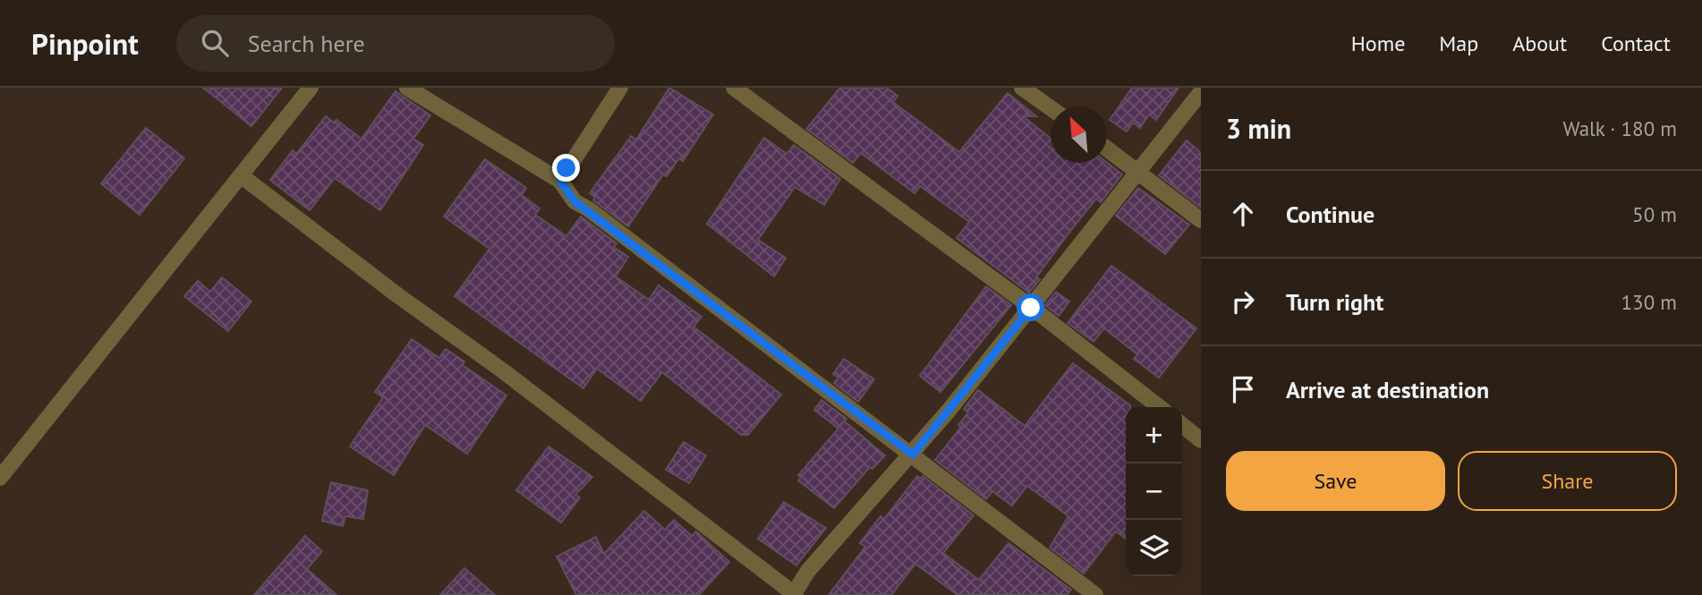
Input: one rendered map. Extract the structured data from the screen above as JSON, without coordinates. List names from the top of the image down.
{
  "north": "top left",
  "page": {
    "header": "Pinpoint",
    "search": "Search here",
    "nav": [
      "Home",
      "Map",
      "About",
      "Contact"
    ],
    "heading": ["3 min", "Walk · 180 m"],
    "list": [
      ["Continue", "50 m"],
      ["Turn right", "130 m"],
      "Arrive at destination"
    ],
    "map_buttons": ["+", "−"],
    "buttons": ["Save", "Share"]
  }
}
